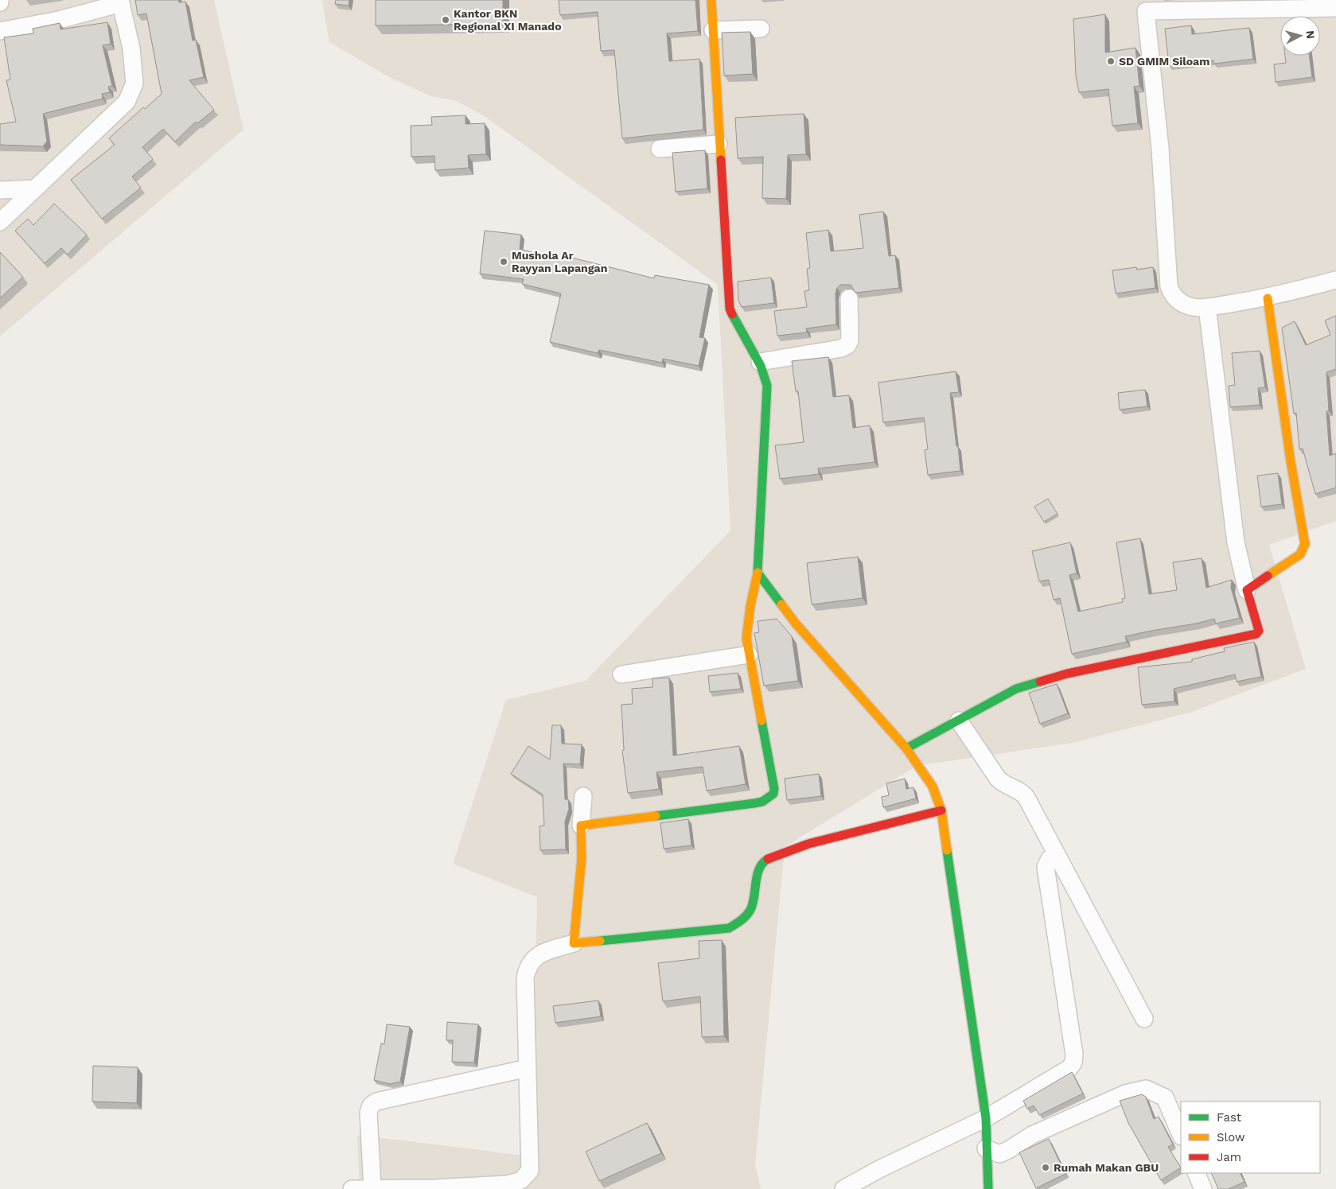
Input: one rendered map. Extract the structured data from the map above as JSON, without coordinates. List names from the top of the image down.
{
  "places": [
    "Kantor BKN Regional XI Manado",
    "SD GMIM Siloam",
    "Mushola Ar Rayyan Lapangan",
    "Rumah Makan GBU"
  ],
  "legend": ["Fast", "Slow", "Jam"],
  "north": "right"
}
